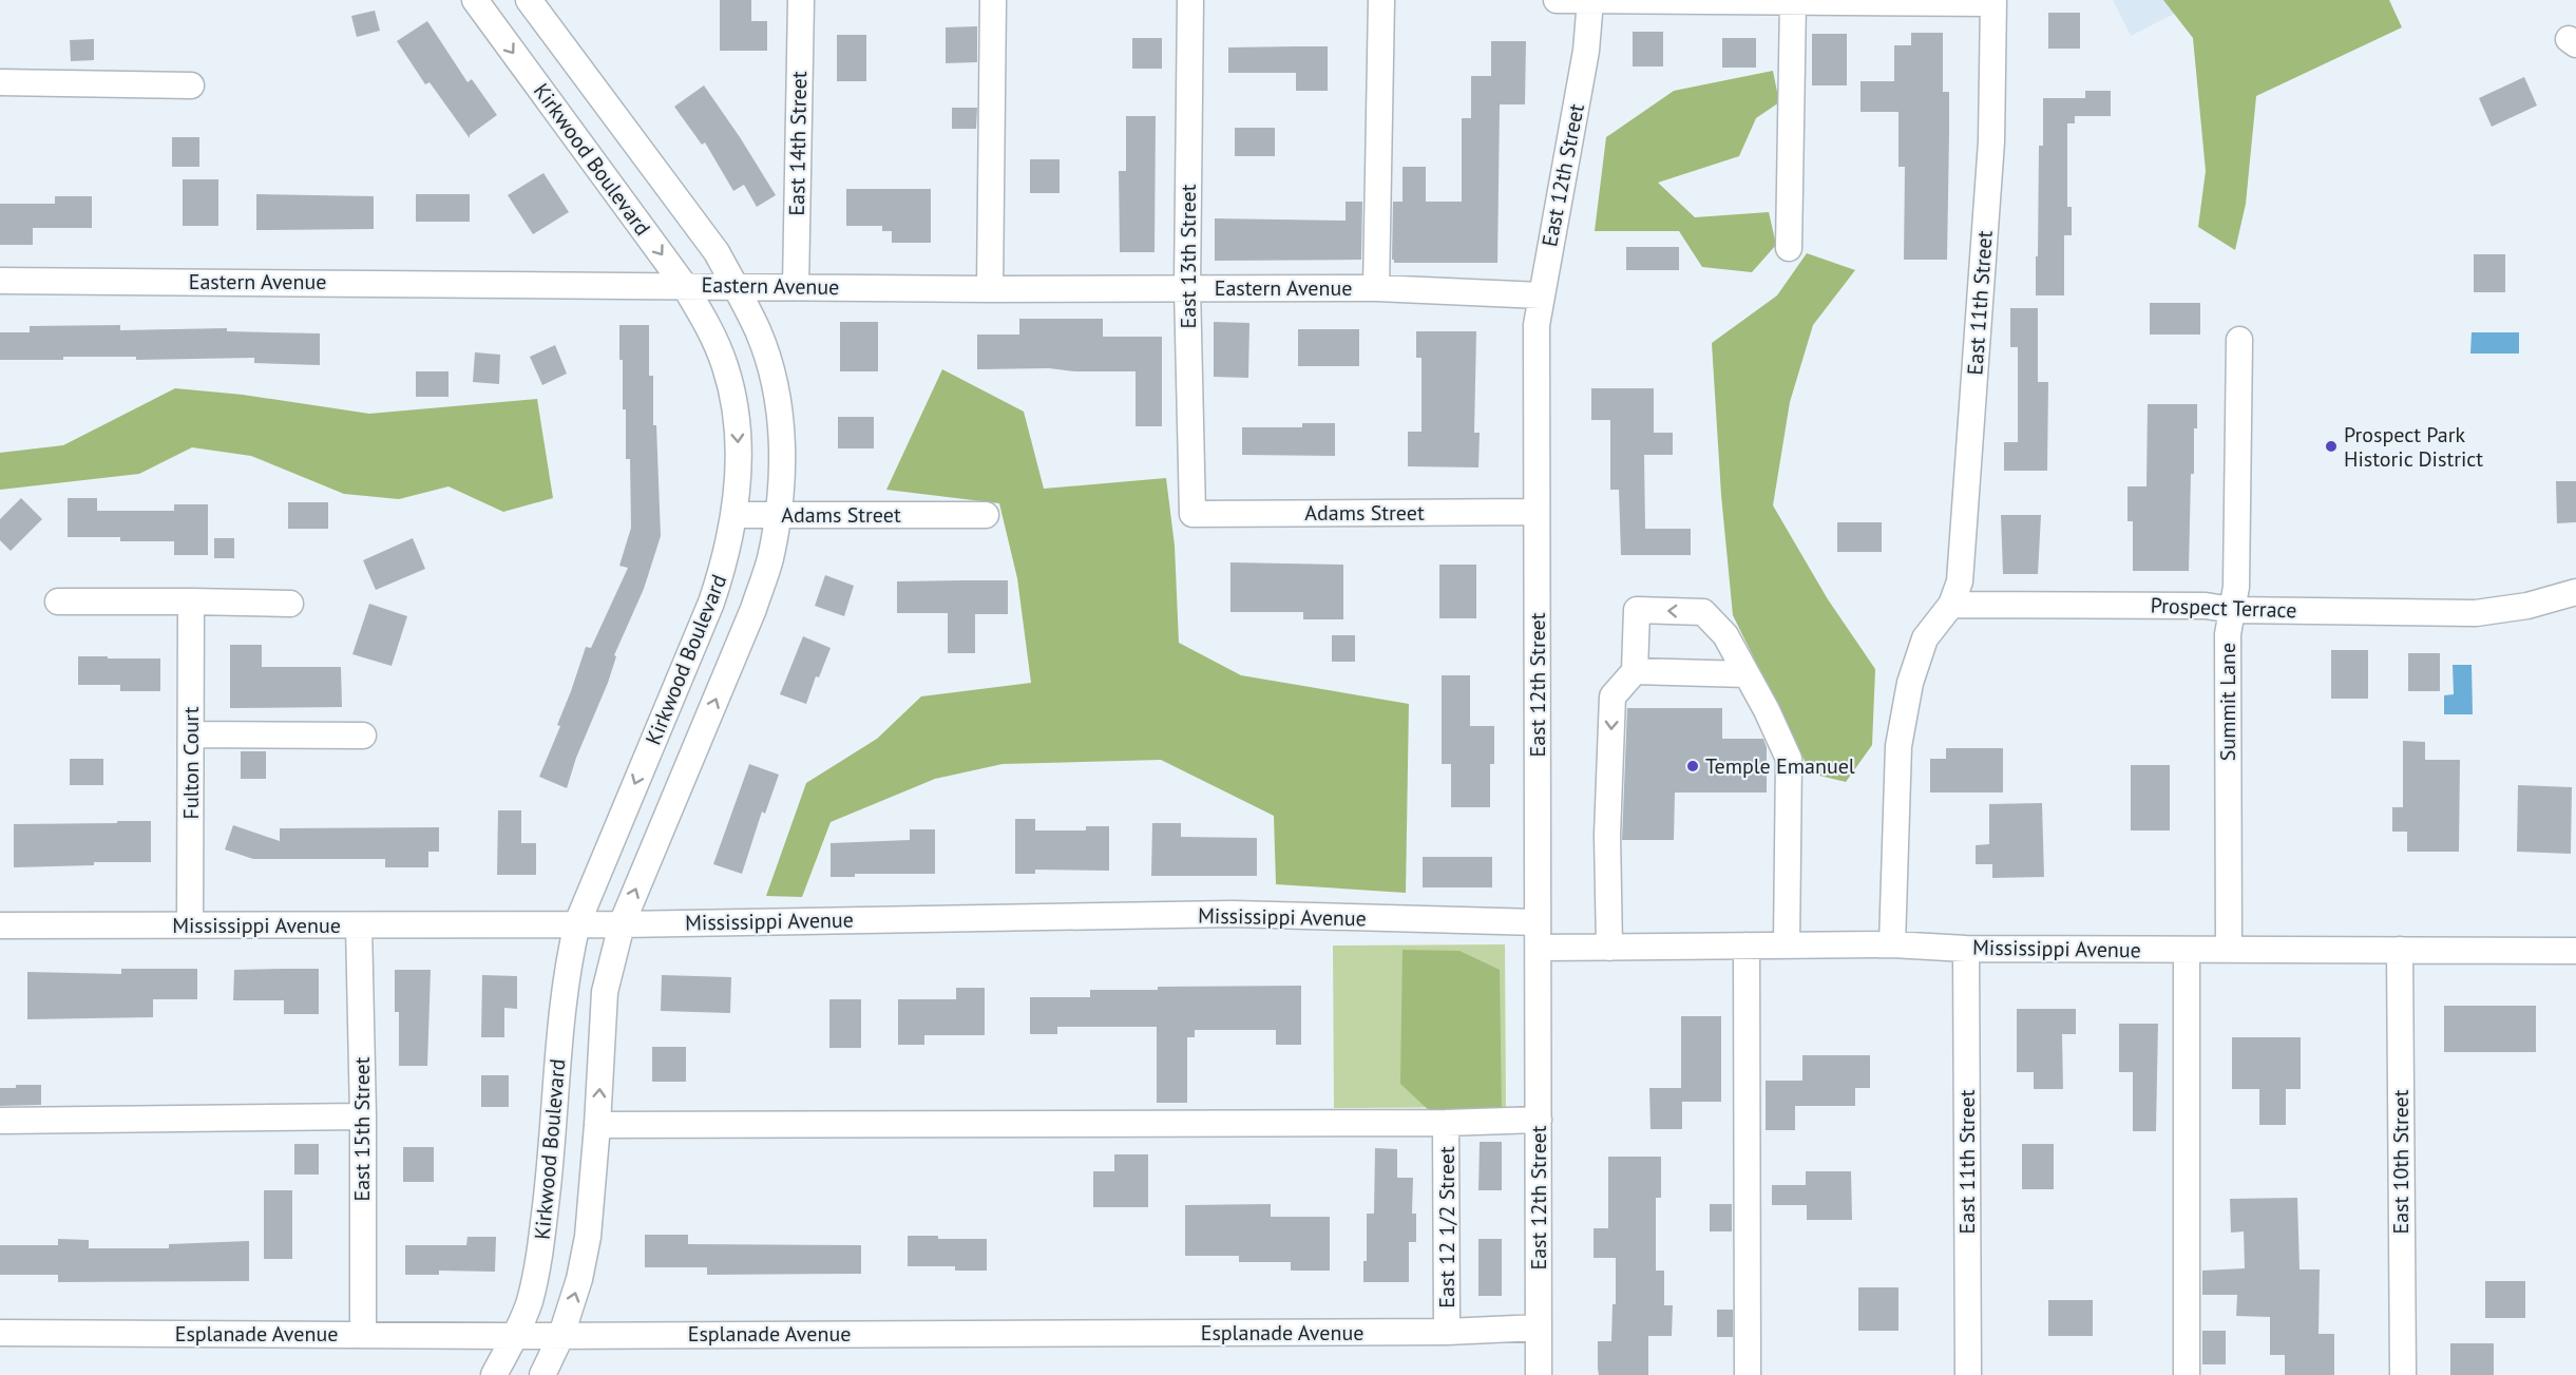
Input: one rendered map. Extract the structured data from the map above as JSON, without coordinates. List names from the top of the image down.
{
  "streets": {
    "street": [
      "East 14th Street",
      "Kirkwood Boulevard",
      "East 12th Street",
      "East 13th Street",
      "Eastern Avenue",
      "East 11th Street",
      "Adams Street",
      "Prospect Terrace",
      "Summit Lane",
      "Fulton Court",
      "Mississippi Avenue",
      "East 15th Street",
      "East 10th Street",
      "East 12 1/2 Street",
      "Esplanade Avenue"
    ]
  },
  "crossings": [
    ["East 14th Street", "Eastern Avenue"],
    ["Kirkwood Boulevard", "Eastern Avenue"],
    ["Kirkwood Boulevard", "Adams Street"],
    ["Kirkwood Boulevard", "Mississippi Avenue"],
    ["Kirkwood Boulevard", "Esplanade Avenue"],
    ["East 12th Street", "Eastern Avenue"],
    ["East 12th Street", "Adams Street"],
    ["East 12th Street", "Mississippi Avenue"],
    ["East 12th Street", "Esplanade Avenue"],
    ["East 13th Street", "Eastern Avenue"],
    ["East 13th Street", "Adams Street"],
    ["East 11th Street", "Prospect Terrace"],
    ["East 11th Street", "Mississippi Avenue"],
    ["Prospect Terrace", "Summit Lane"],
    ["Summit Lane", "Mississippi Avenue"],
    ["Fulton Court", "Mississippi Avenue"],
    ["Mississippi Avenue", "East 15th Street"],
    ["Mississippi Avenue", "East 10th Street"],
    ["East 15th Street", "Esplanade Avenue"],
    ["East 12 1/2 Street", "Esplanade Avenue"]
  ],
  "places": ["Prospect Park Historic District", "Temple Emanuel"]
}
